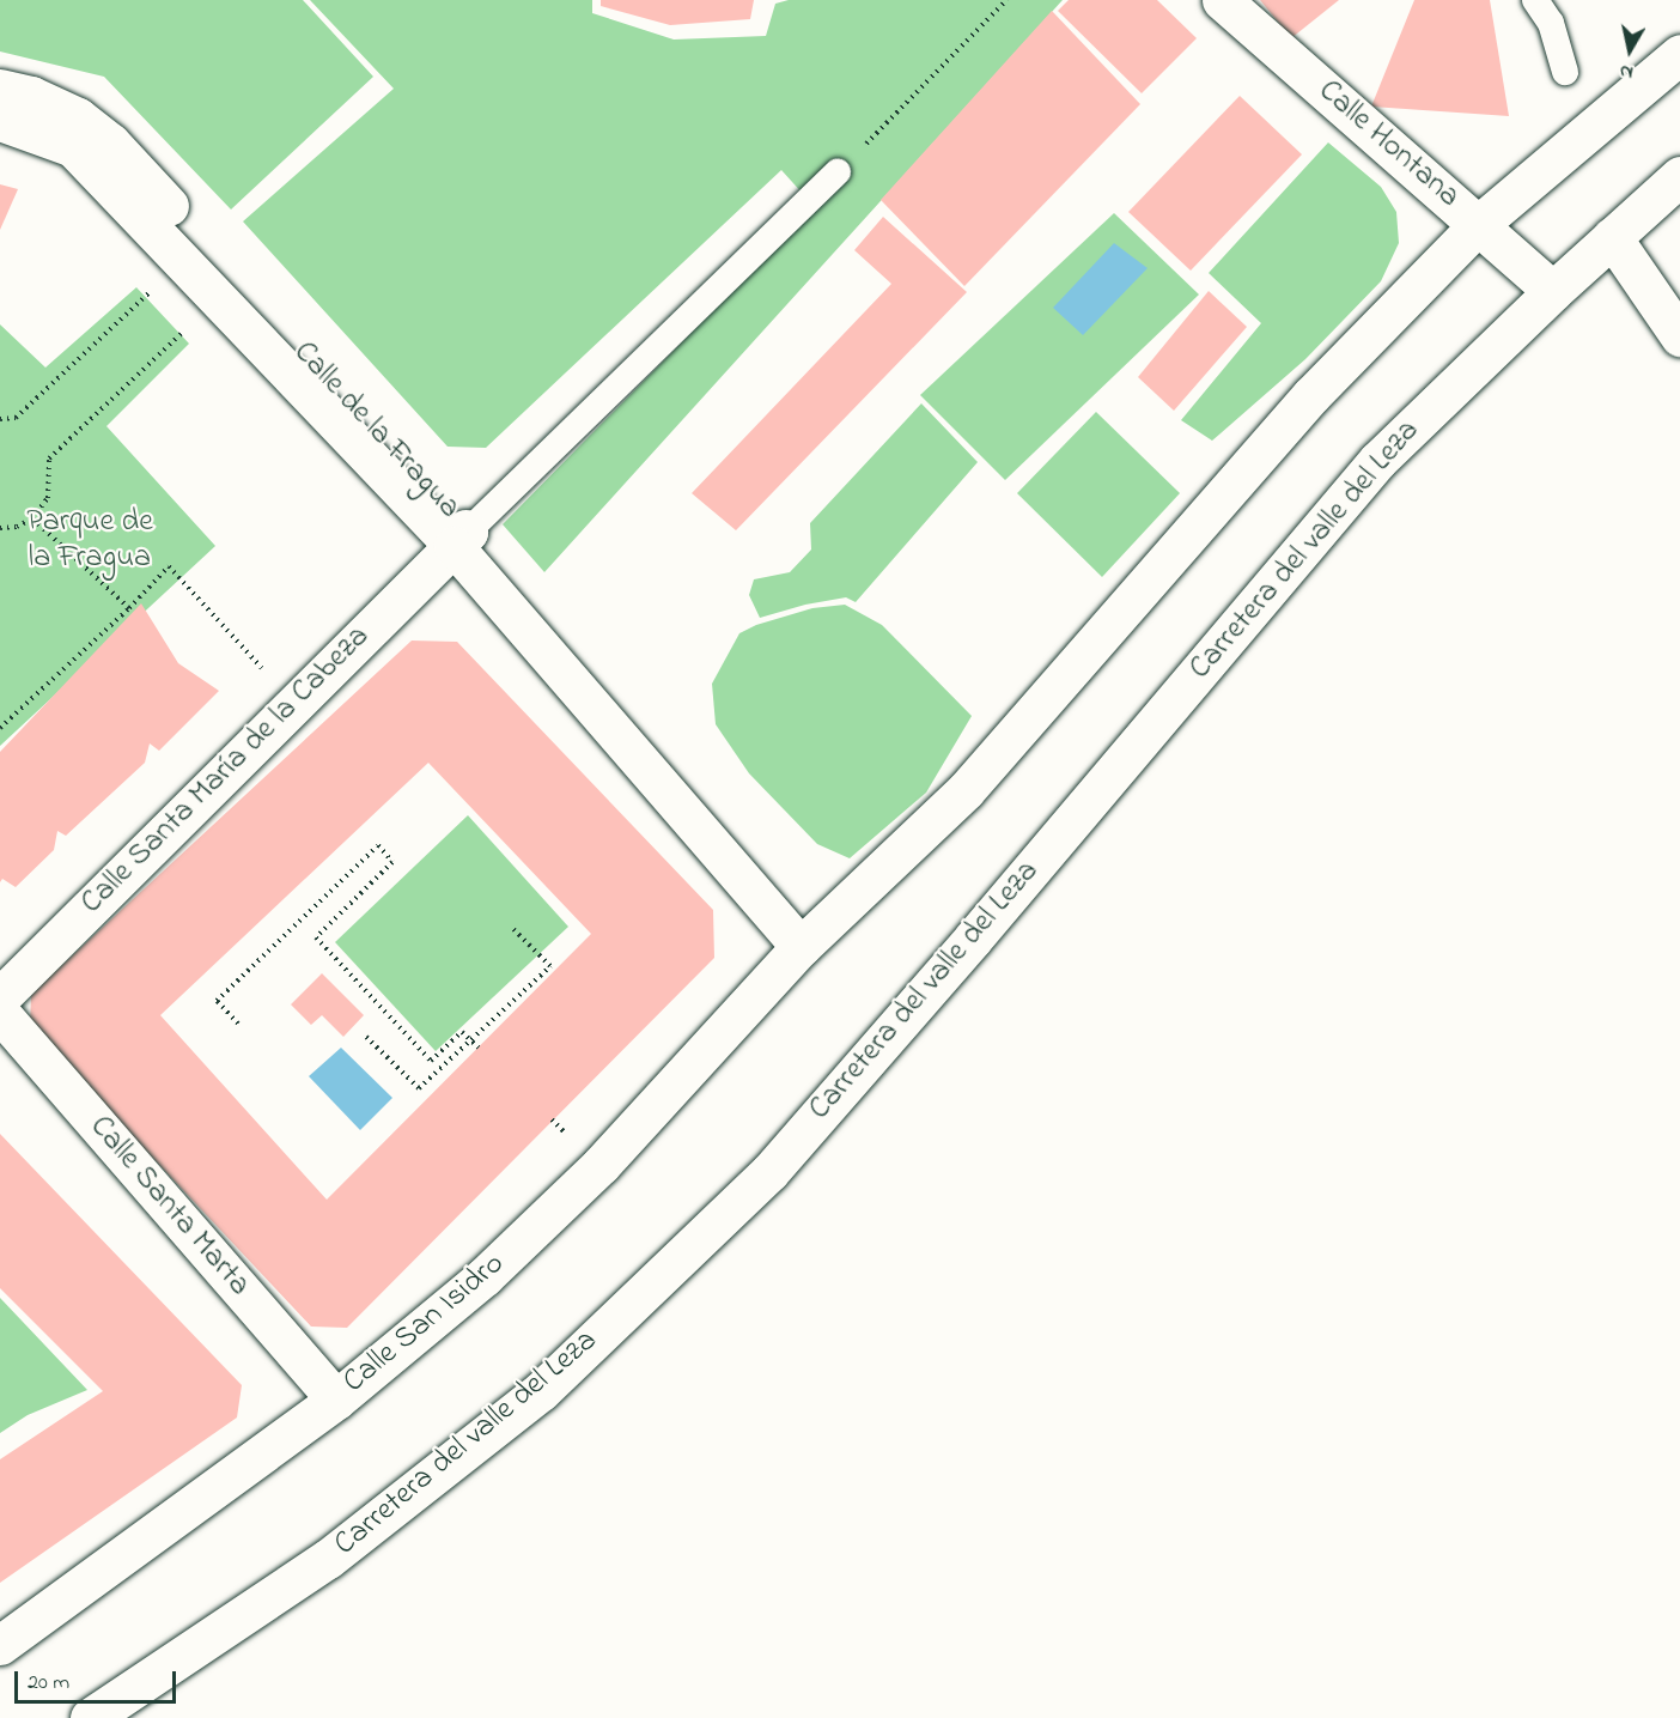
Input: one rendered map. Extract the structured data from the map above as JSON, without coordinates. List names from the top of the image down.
{
  "streets": {
    "street": [
      "Calle Hontana",
      "Calle de la Fragua",
      "Carretera del valle del Leza",
      "Calle Santa María de la Cabeza",
      "Calle Santa Marta",
      "Calle San Isidro"
    ]
  },
  "crossings": [
    ["Calle Hontana", "Carretera del valle del Leza"],
    ["Calle Hontana", "Calle San Isidro"],
    ["Calle de la Fragua", "Calle Santa María de la Cabeza"],
    ["Calle de la Fragua", "Calle San Isidro"],
    ["Calle Santa Marta", "Calle San Isidro"]
  ],
  "parks": ["Parque de la Fragua"],
  "scale_bar": "20 m",
  "north": "bottom"
}
